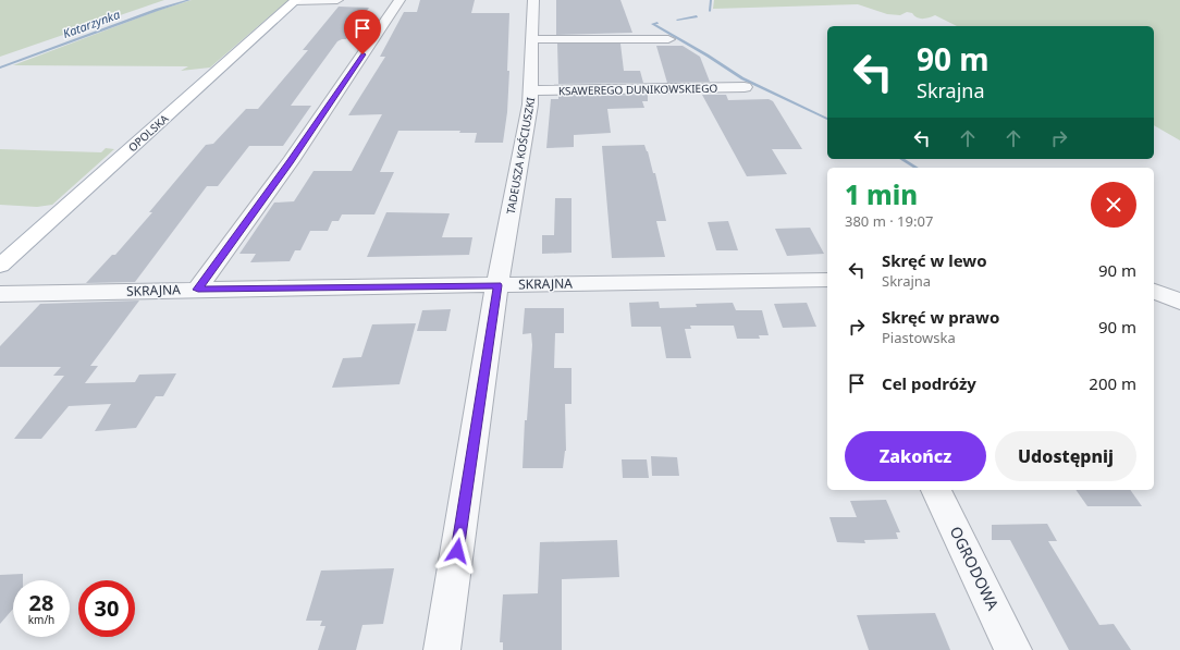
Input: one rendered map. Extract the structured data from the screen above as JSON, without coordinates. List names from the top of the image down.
{
  "streets": {
    "main road": ["OPOLSKA"],
    "street": [
      "KSAWEREGO DUNIKOWSKIEGO",
      "TADEUSZA KOŚCIUSZKI",
      "SKRAJNA",
      "OGRODOWA"
    ]
  },
  "crossings": [
    ["KSAWEREGO DUNIKOWSKIEGO", "TADEUSZA KOŚCIUSZKI"],
    ["TADEUSZA KOŚCIUSZKI", "SKRAJNA"]
  ],
  "water": ["Katarzynka"],
  "page": {
    "turn": ["90 m", "Skrajna"],
    "heading": ["1 min", "380 m · 19:07"],
    "list": [
      {
        "name": "Skręć w lewo",
        "note": "Skrajna",
        "value": "90 m"
      },
      {
        "name": "Skręć w prawo",
        "note": "Piastowska",
        "value": "90 m"
      },
      {
        "name": "Cel podróży",
        "value": "200 m"
      }
    ],
    "buttons": ["Zakończ", "Udostępnij"],
    "speed": "28 km/h",
    "limit": "30"
  }
}
